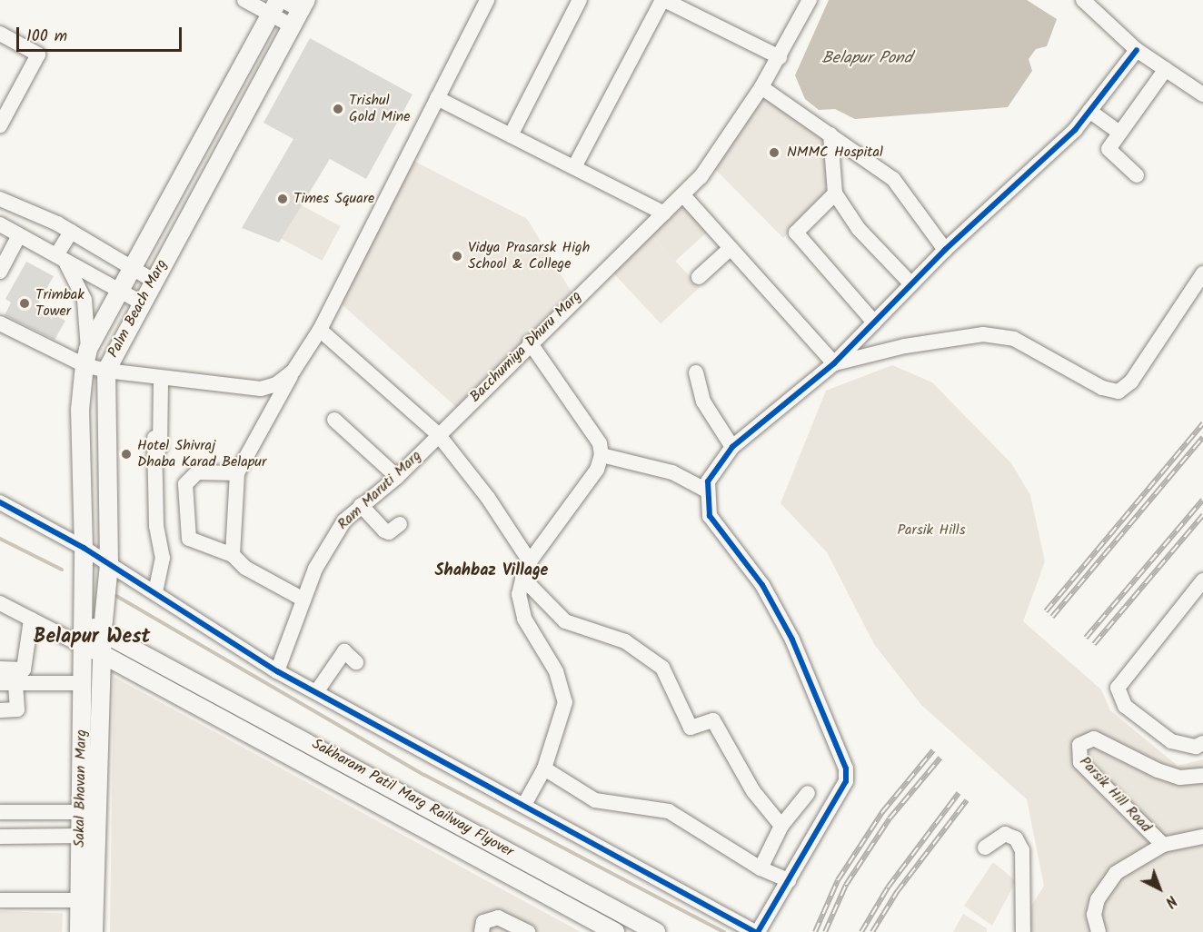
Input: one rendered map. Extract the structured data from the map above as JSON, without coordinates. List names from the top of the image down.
{
  "streets": {
    "main road": ["Palm Beach Marg", "Sakal Bhavan Marg", "Sakharam Patil Marg Railway Flyover"],
    "street": ["Bacchumiya Dhuru Marg", "Ram Maruti Marg", "Parsik Hill Road"]
  },
  "crossings": [
    ["Palm Beach Marg", "Sakal Bhavan Marg"],
    ["Palm Beach Marg", "Sakharam Patil Marg Railway Flyover"],
    ["Bacchumiya Dhuru Marg", "Ram Maruti Marg"],
    ["Sakal Bhavan Marg", "Sakharam Patil Marg Railway Flyover"]
  ],
  "districts": ["Shahbaz Village", "Belapur West"],
  "water": ["Belapur Pond"],
  "parks": ["Parsik Hills"],
  "places": [
    "Trishul Gold Mine",
    "NMMC Hospital",
    "Times Square",
    "Vidya Prasarsk High School & College",
    "Trimbak Tower",
    "Hotel Shivraj Dhaba Karad Belapur"
  ],
  "scale_bar": "100 m",
  "north": "bottom right"
}
